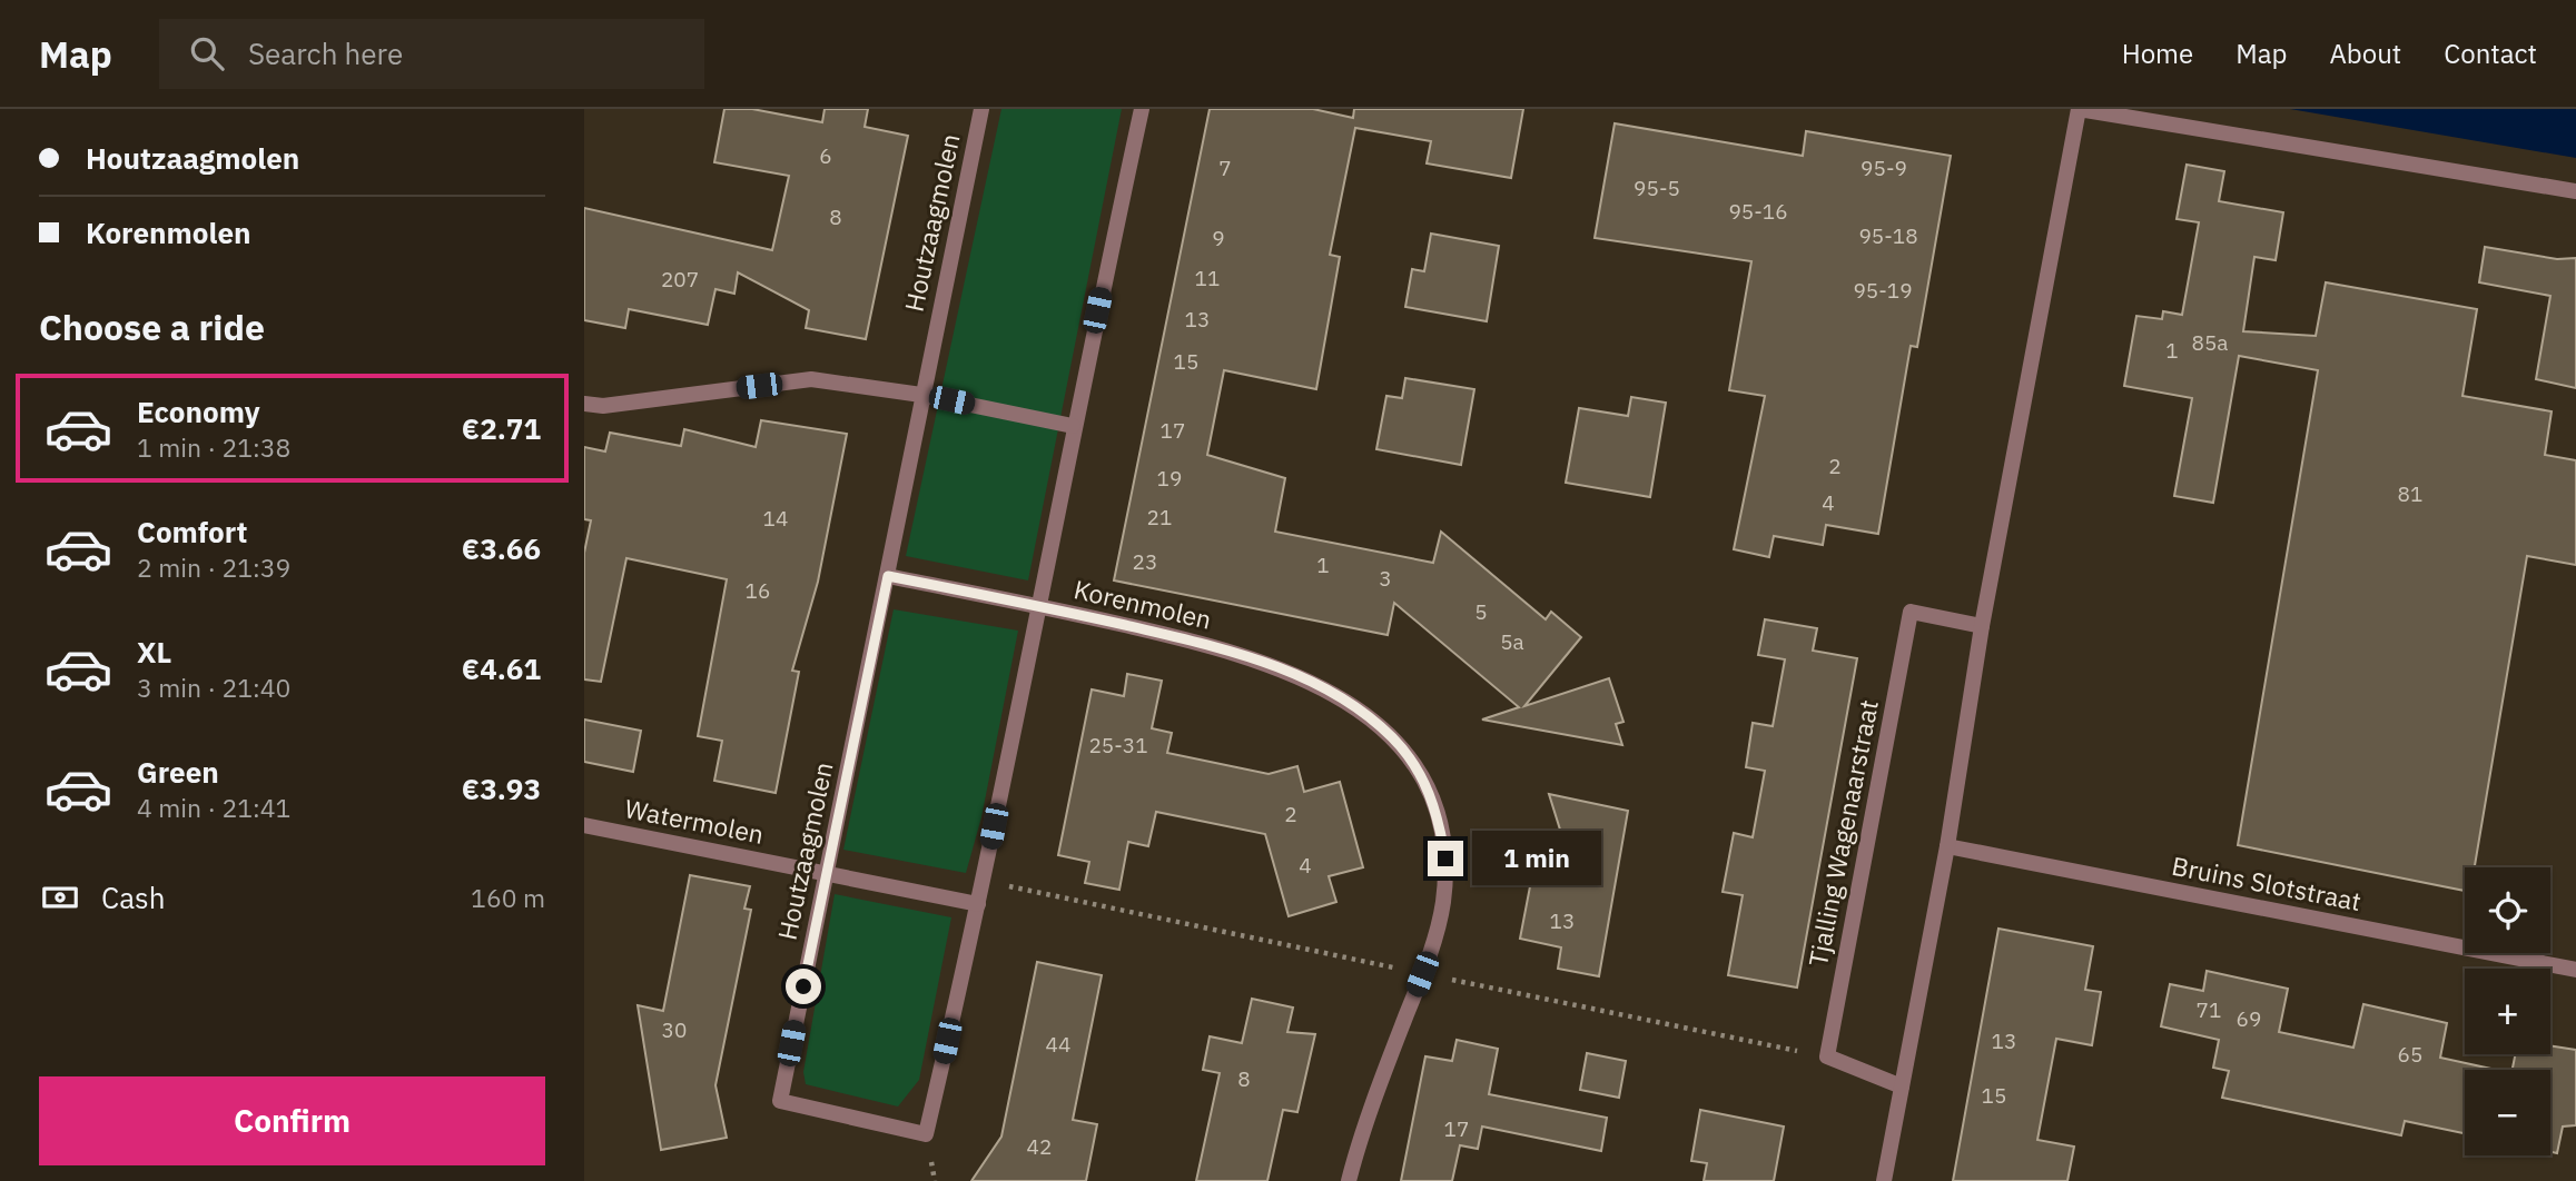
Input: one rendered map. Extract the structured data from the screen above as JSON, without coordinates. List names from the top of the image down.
{
  "streets": {
    "street": [
      "Houtzaagmolen",
      "Korenmolen",
      "Watermolen",
      "Tjalling Wagenaarstraat",
      "Bruins Slotstraat"
    ]
  },
  "crossings": [
    ["Houtzaagmolen", "Korenmolen"],
    ["Houtzaagmolen", "Watermolen"]
  ],
  "house_numbers": [
    "6",
    "7",
    "95-9",
    "95-5",
    "95-16",
    "8",
    "95-18",
    "9",
    "11",
    "207",
    "95-19",
    "13",
    "85a",
    "1",
    "15",
    "17",
    "2",
    "19",
    "81",
    "4",
    "21",
    "14",
    "23",
    "1",
    "3",
    "16",
    "5",
    "5a",
    "25-31",
    "2",
    "4",
    "13",
    "71",
    "69",
    "30",
    "13",
    "44",
    "65",
    "8",
    "15",
    "17",
    "42"
  ],
  "page": {
    "header": "Map",
    "search": "Search here",
    "nav": [
      "Home",
      "Map",
      "About",
      "Contact"
    ],
    "banner": ["Houtzaagmolen", "Korenmolen"],
    "heading": "Choose a ride",
    "list": [
      {
        "name": "Economy",
        "note": "1 min · 21:38",
        "value": "€2.71"
      },
      {
        "name": "Comfort",
        "note": "2 min · 21:39",
        "value": "€3.66"
      },
      {
        "name": "XL",
        "note": "3 min · 21:40",
        "value": "€4.61"
      },
      {
        "name": "Green",
        "note": "4 min · 21:41",
        "value": "€3.93"
      }
    ],
    "bubble": "1 min",
    "pay": ["Cash", "160 m"],
    "map_buttons": ["+", "−"],
    "buttons": "Confirm"
  }
}
